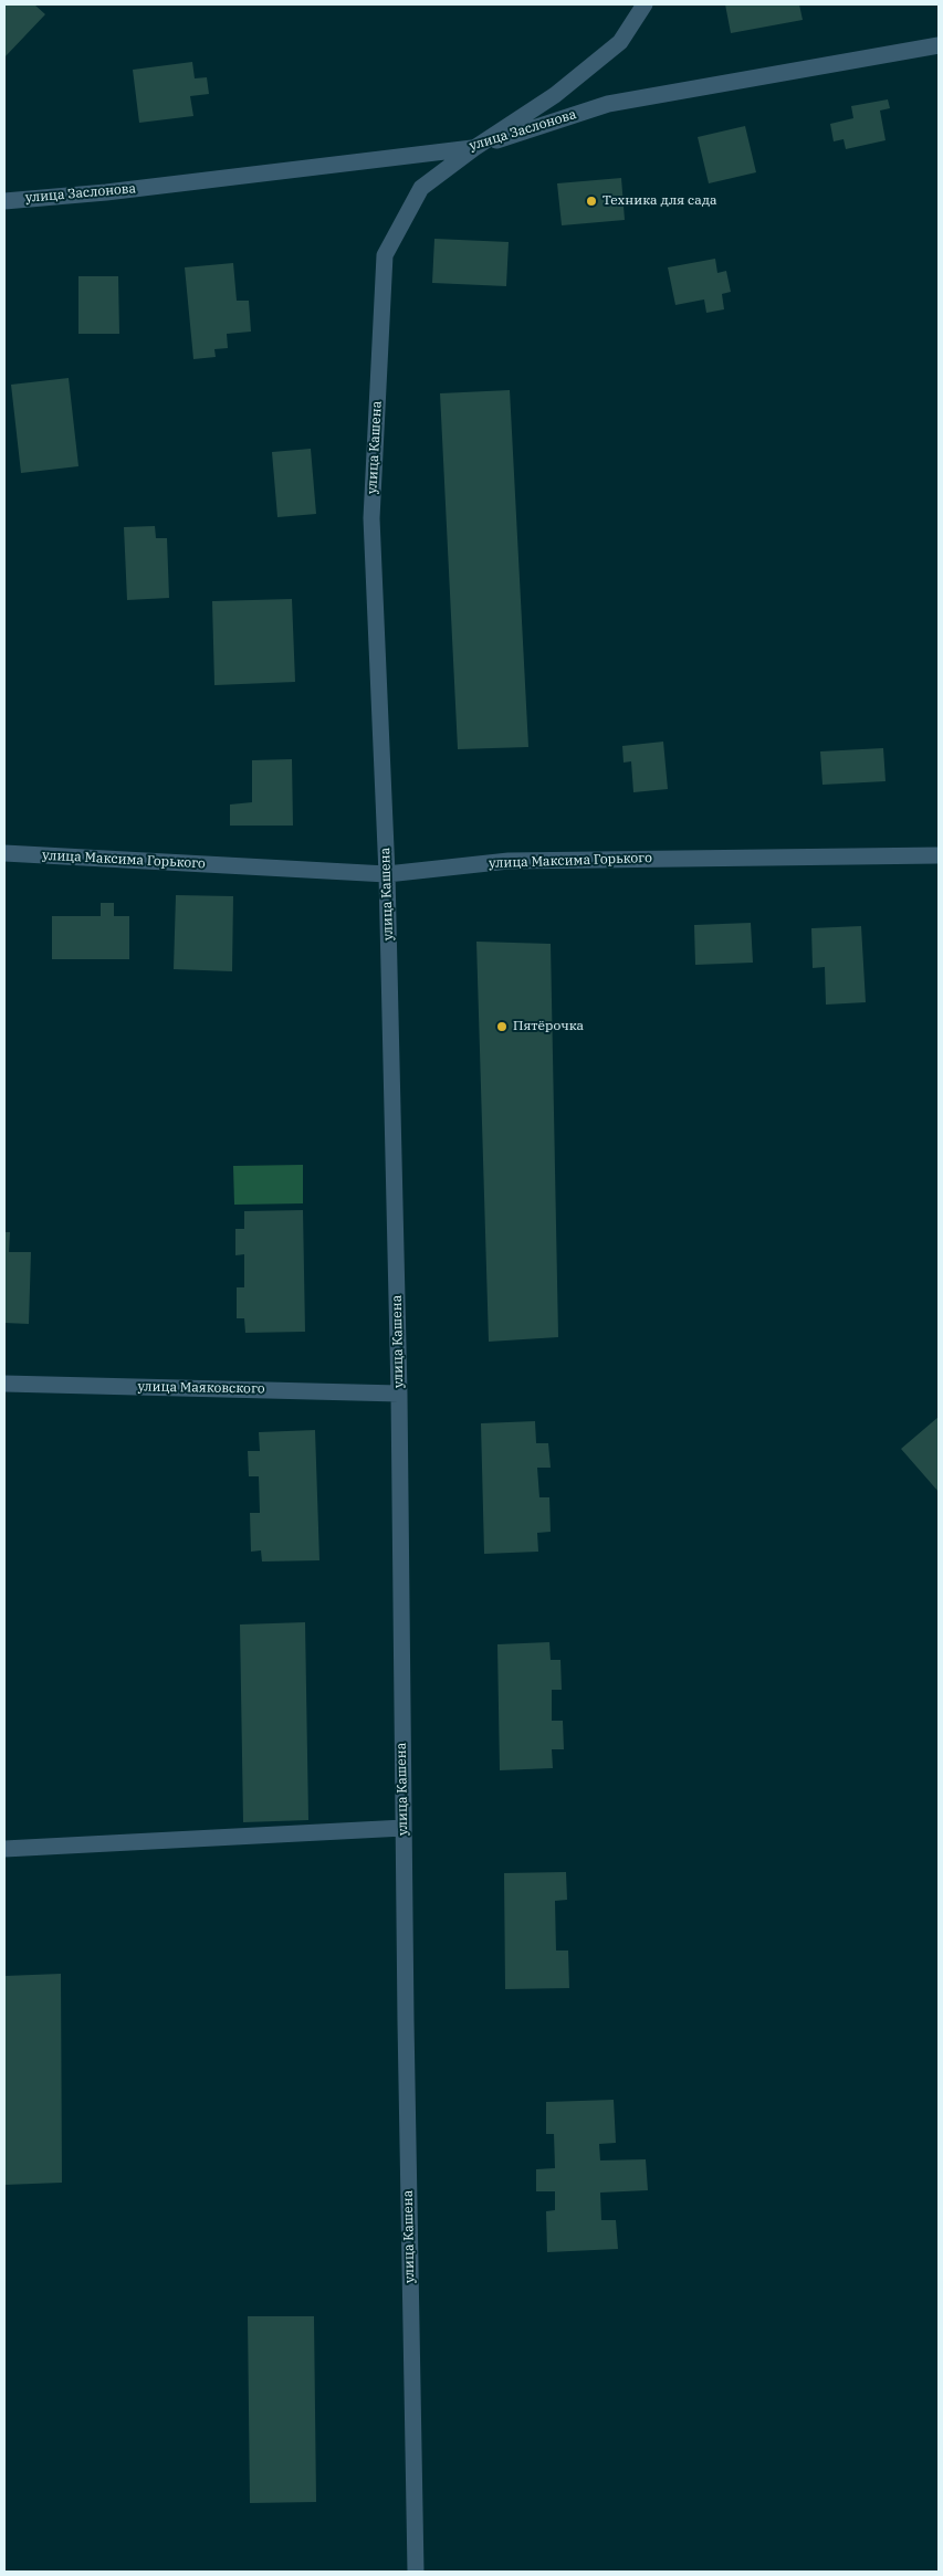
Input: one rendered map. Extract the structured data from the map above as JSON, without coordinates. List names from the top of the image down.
{
  "streets": {
    "street": [
      "улица Заслонова",
      "улица Кашена",
      "улица Максима Горького",
      "улица Маяковского"
    ]
  },
  "crossings": [
    ["улица Заслонова", "улица Кашена"],
    ["улица Кашена", "улица Максима Горького"],
    ["улица Кашена", "улица Маяковского"]
  ],
  "places": ["Техника для сада", "Пятёрочка"]
}
